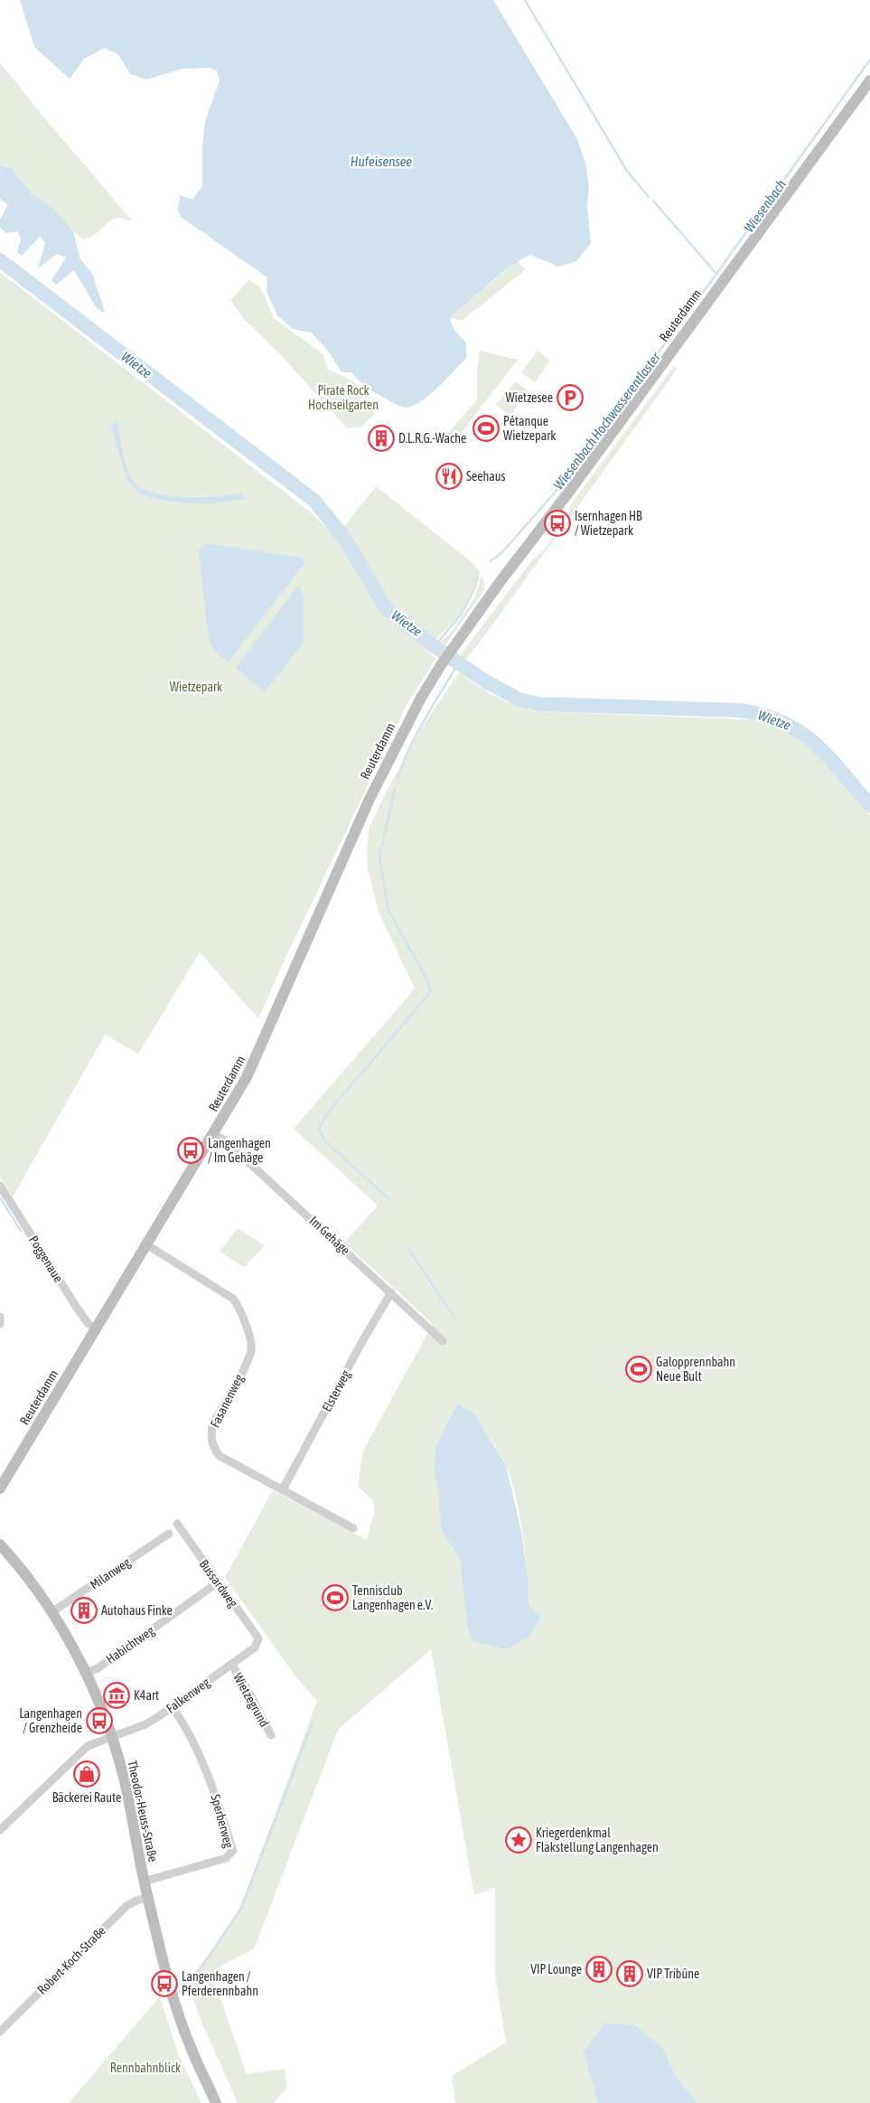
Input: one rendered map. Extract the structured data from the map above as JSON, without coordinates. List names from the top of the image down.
{
  "streets": {
    "street": [
      "Reuterdamm",
      "Im Gehäge",
      "Poggenaue",
      "Elsterweg",
      "Fasanenweg",
      "Milanweg",
      "Bussardweg",
      "Habichtweg",
      "Falkenweg",
      "Wietzegrund",
      "Theodor-Heuss-Straße",
      "Sperberweg",
      "Robert-Koch-Straße"
    ]
  },
  "crossings": [
    ["Reuterdamm", "Im Gehäge"],
    ["Reuterdamm", "Poggenaue"],
    ["Reuterdamm", "Fasanenweg"],
    ["Im Gehäge", "Elsterweg"],
    ["Elsterweg", "Fasanenweg"],
    ["Milanweg", "Theodor-Heuss-Straße"],
    ["Bussardweg", "Habichtweg"],
    ["Bussardweg", "Falkenweg"],
    ["Habichtweg", "Theodor-Heuss-Straße"],
    ["Falkenweg", "Wietzegrund"],
    ["Falkenweg", "Theodor-Heuss-Straße"],
    ["Falkenweg", "Sperberweg"],
    ["Theodor-Heuss-Straße", "Sperberweg"],
    ["Theodor-Heuss-Straße", "Robert-Koch-Straße"]
  ],
  "water": [
    "Hufeisensee",
    "Wiesenbach",
    "Wietze",
    "Wiesenbach Hochwasserentlaster"
  ],
  "parks": ["Pirate Rock Hochseilgarten", "Wietzepark", "Rennbahnblick"],
  "places": {
    "parking": ["Wietzesee"],
    "sports": ["Pétanque Wietzepark", "Galopprennbahn Neue Bult", "Tennisclub Langenhagen e.V."],
    "building": [
      "D.L.R.G.-Wache",
      "Autohaus Finke",
      "VIP Lounge",
      "VIP Tribüne"
    ],
    "restaurant": ["Seehaus"],
    "bus stop": [
      "Isernhagen HB / Wietzepark",
      "Langenhagen / Im Gehäge",
      "Langenhagen / Grenzheide",
      "Langenhagen / Pferderennbahn"
    ],
    "museum": ["K4art"],
    "shop": ["Bäckerei Raute"],
    "place": ["Kriegerdenkmal Flakstellung Langenhagen"]
  }
}
